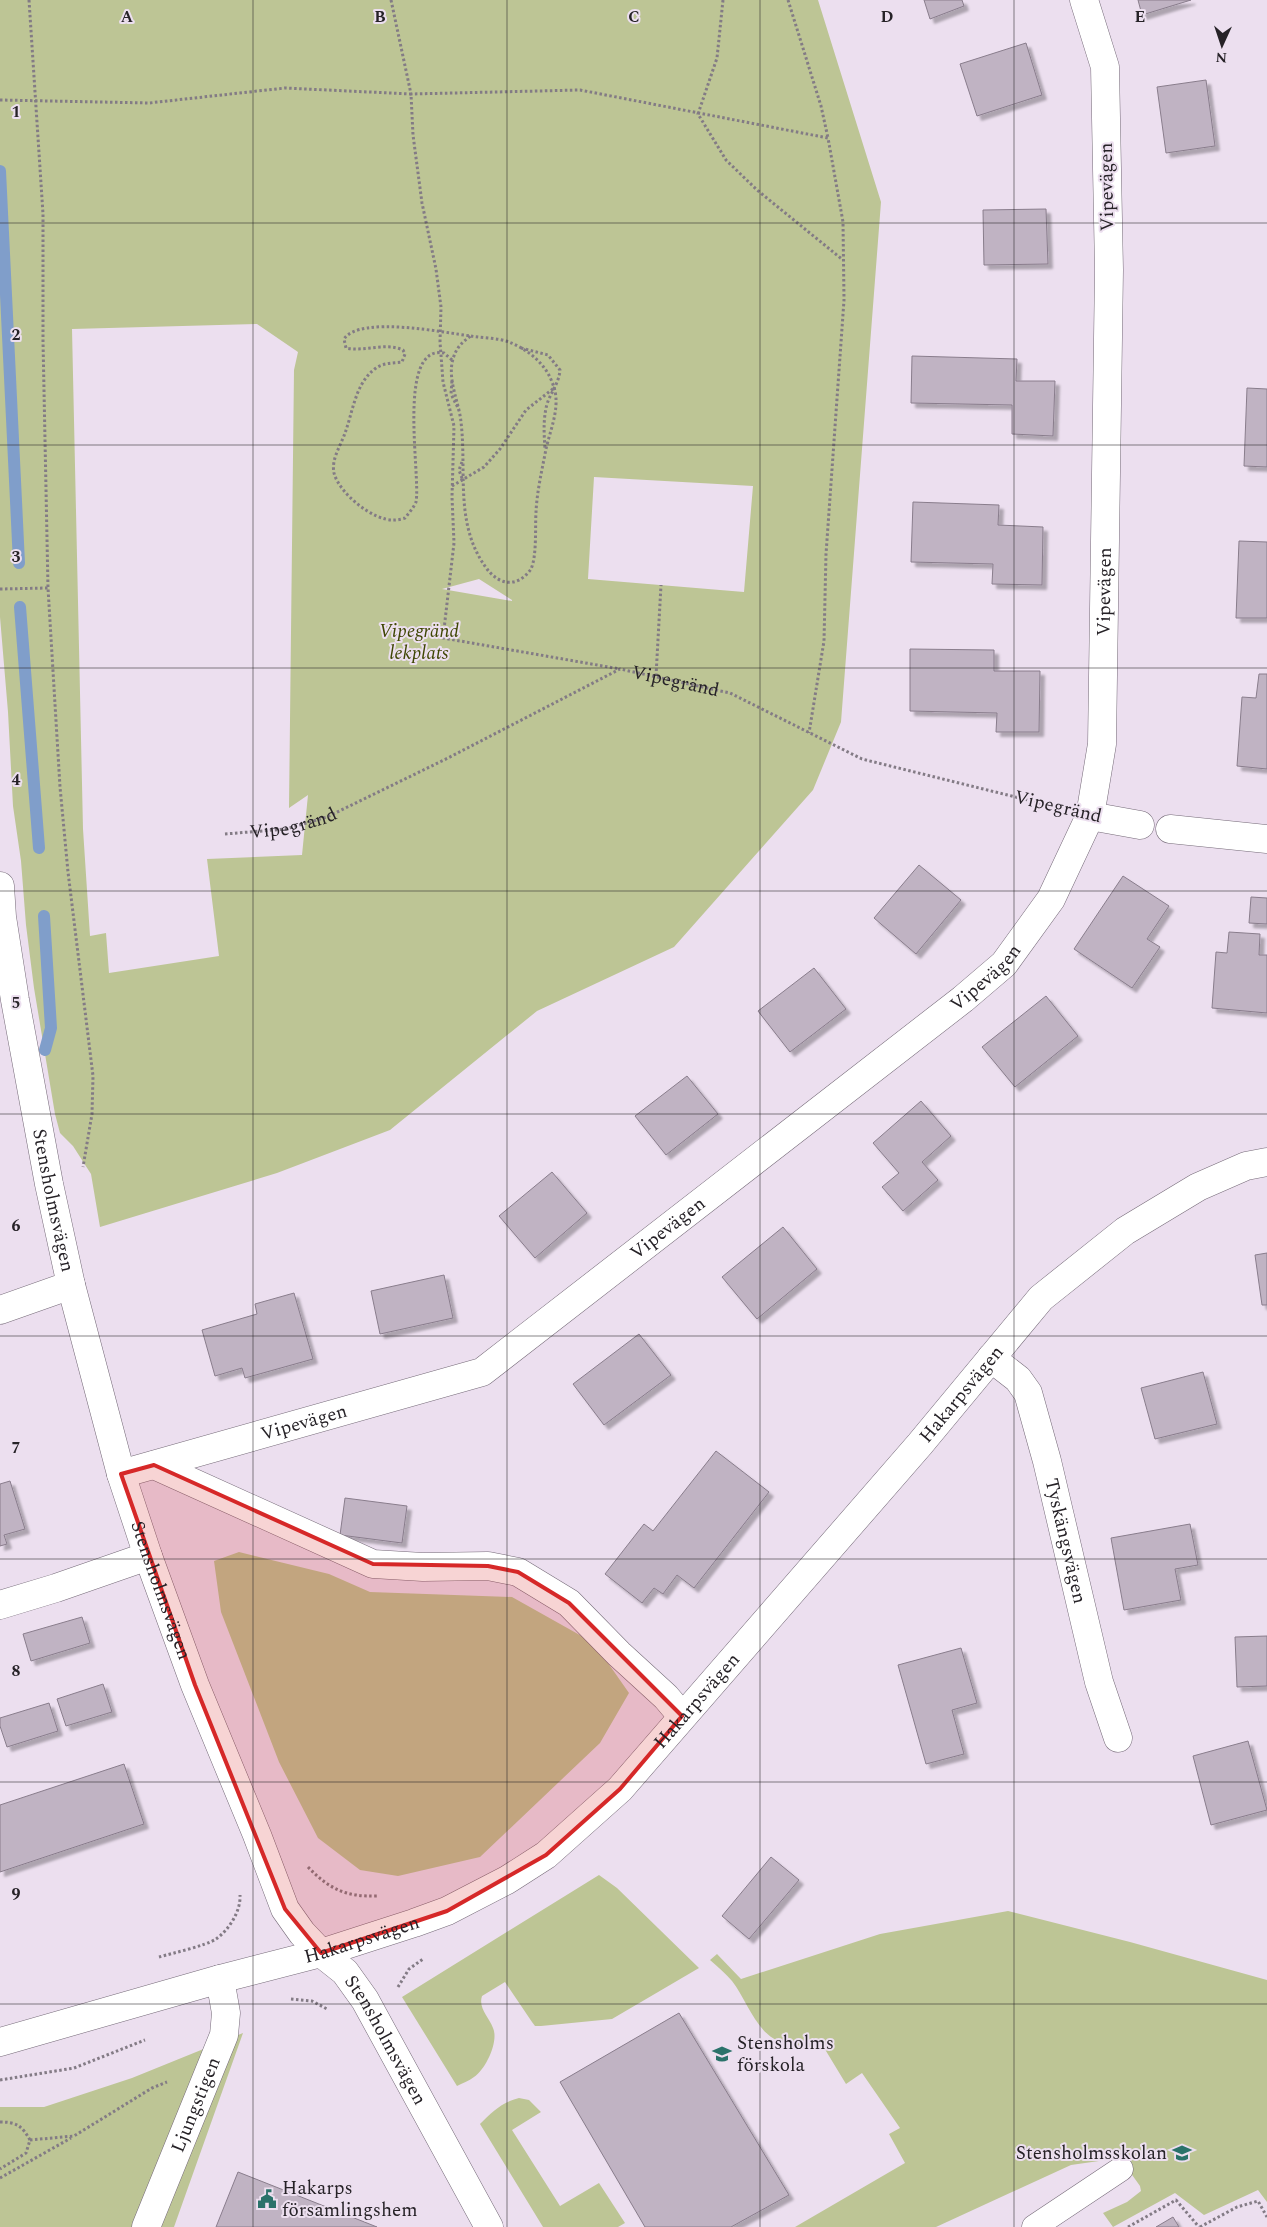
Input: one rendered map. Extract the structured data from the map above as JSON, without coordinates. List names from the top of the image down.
{
  "streets": {
    "street": [
      "Vipevägen",
      "Vipegränd",
      "Stensholmsvägen",
      "Hakarpsvägen",
      "Tyskängsvägen",
      "Ljungstigen"
    ]
  },
  "crossings": [
    ["Vipevägen", "Vipegränd"],
    ["Vipevägen", "Stensholmsvägen"],
    ["Stensholmsvägen", "Hakarpsvägen"],
    ["Hakarpsvägen", "Tyskängsvägen"],
    ["Hakarpsvägen", "Ljungstigen"]
  ],
  "parks": ["Vipegränd lekplats"],
  "places": {
    "school or university": ["Stensholms förskola", "Stensholmsskolan"],
    "public building": ["Hakarps församlingshem"]
  },
  "north": "bottom",
  "grid": {
    "columns": [
      "A",
      "B",
      "C",
      "D",
      "E"
    ],
    "rows": [
      "1",
      "2",
      "3",
      "4",
      "5",
      "6",
      "7",
      "8",
      "9"
    ]
  }
}
